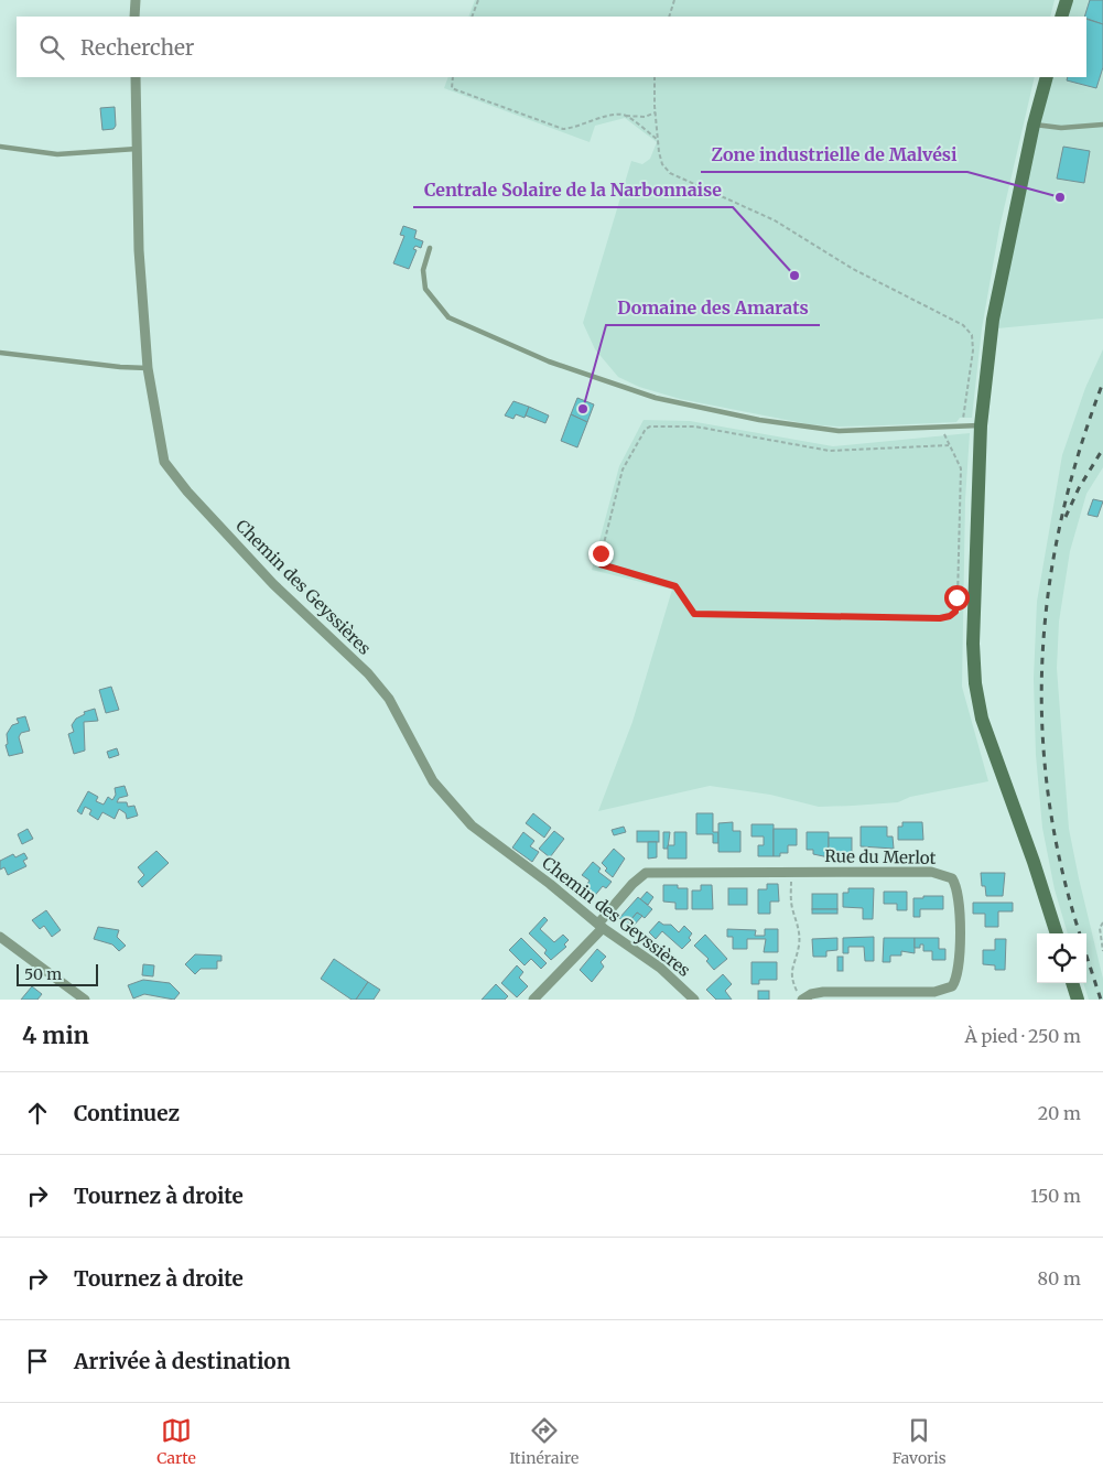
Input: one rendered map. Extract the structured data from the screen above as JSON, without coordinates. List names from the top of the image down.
{
  "streets": {
    "street": ["Chemin des Geyssières", "Rue du Merlot"]
  },
  "crossings": [
    ["Chemin des Geyssières", "Rue du Merlot"]
  ],
  "places": ["Zone industrielle de Malvési", "Centrale Solaire de la Narbonnaise", "Domaine des Amarats"],
  "scale_bar": "50 m",
  "page": {
    "search": "Rechercher",
    "scale": "50 m",
    "heading": ["4 min", "À pied · 250 m"],
    "list": [
      ["Continuez", "20 m"],
      ["Tournez à droite", "150 m"],
      ["Tournez à droite", "80 m"],
      "Arrivée à destination"
    ],
    "nav": ["Carte", "Itinéraire", "Favoris"]
  }
}
